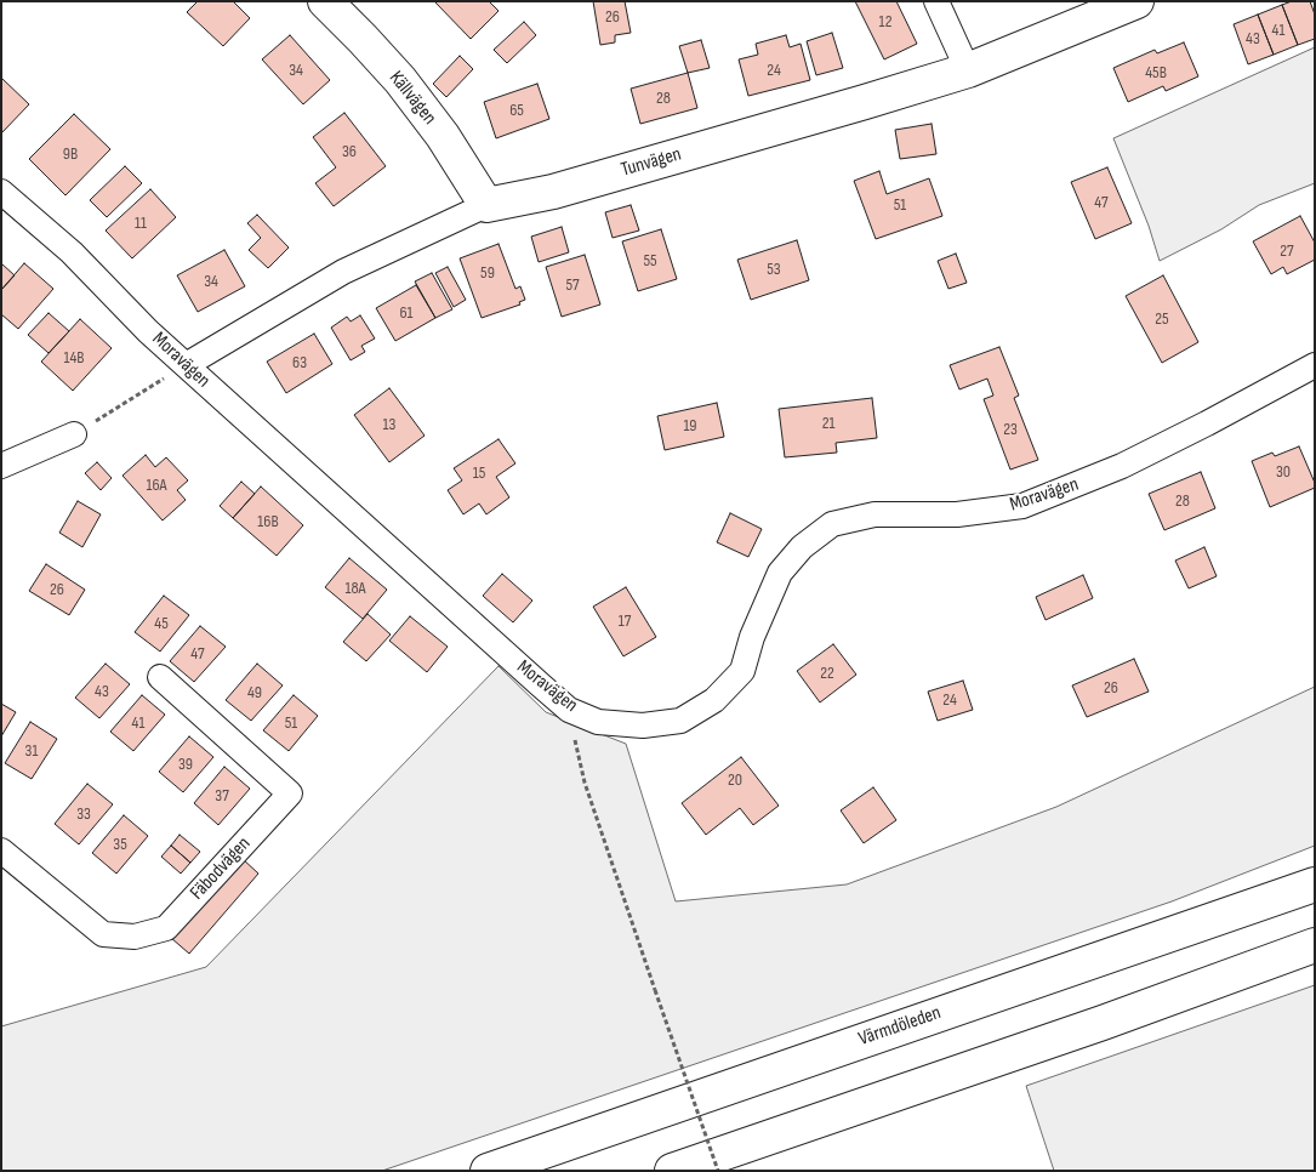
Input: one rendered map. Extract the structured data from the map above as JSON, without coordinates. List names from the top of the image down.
{
  "streets": {
    "main road": ["Källvägen", "Tunvägen", "Värmdöleden"],
    "street": ["Moravägen", "Fäbodvägen"]
  },
  "crossings": [
    ["Källvägen", "Tunvägen"],
    ["Tunvägen", "Moravägen"]
  ],
  "house_numbers": [
    "26",
    "12",
    "41",
    "43",
    "34",
    "24",
    "45B",
    "28",
    "65",
    "36",
    "9B",
    "47",
    "51",
    "11",
    "27",
    "55",
    "53",
    "59",
    "34",
    "57",
    "61",
    "25",
    "14B",
    "63",
    "21",
    "13",
    "19",
    "23",
    "30",
    "15",
    "16A",
    "28",
    "16B",
    "18A",
    "26",
    "17",
    "45",
    "47",
    "22",
    "26",
    "43",
    "49",
    "24",
    "41",
    "51",
    "31",
    "39",
    "20",
    "37",
    "33",
    "35"
  ]
}
